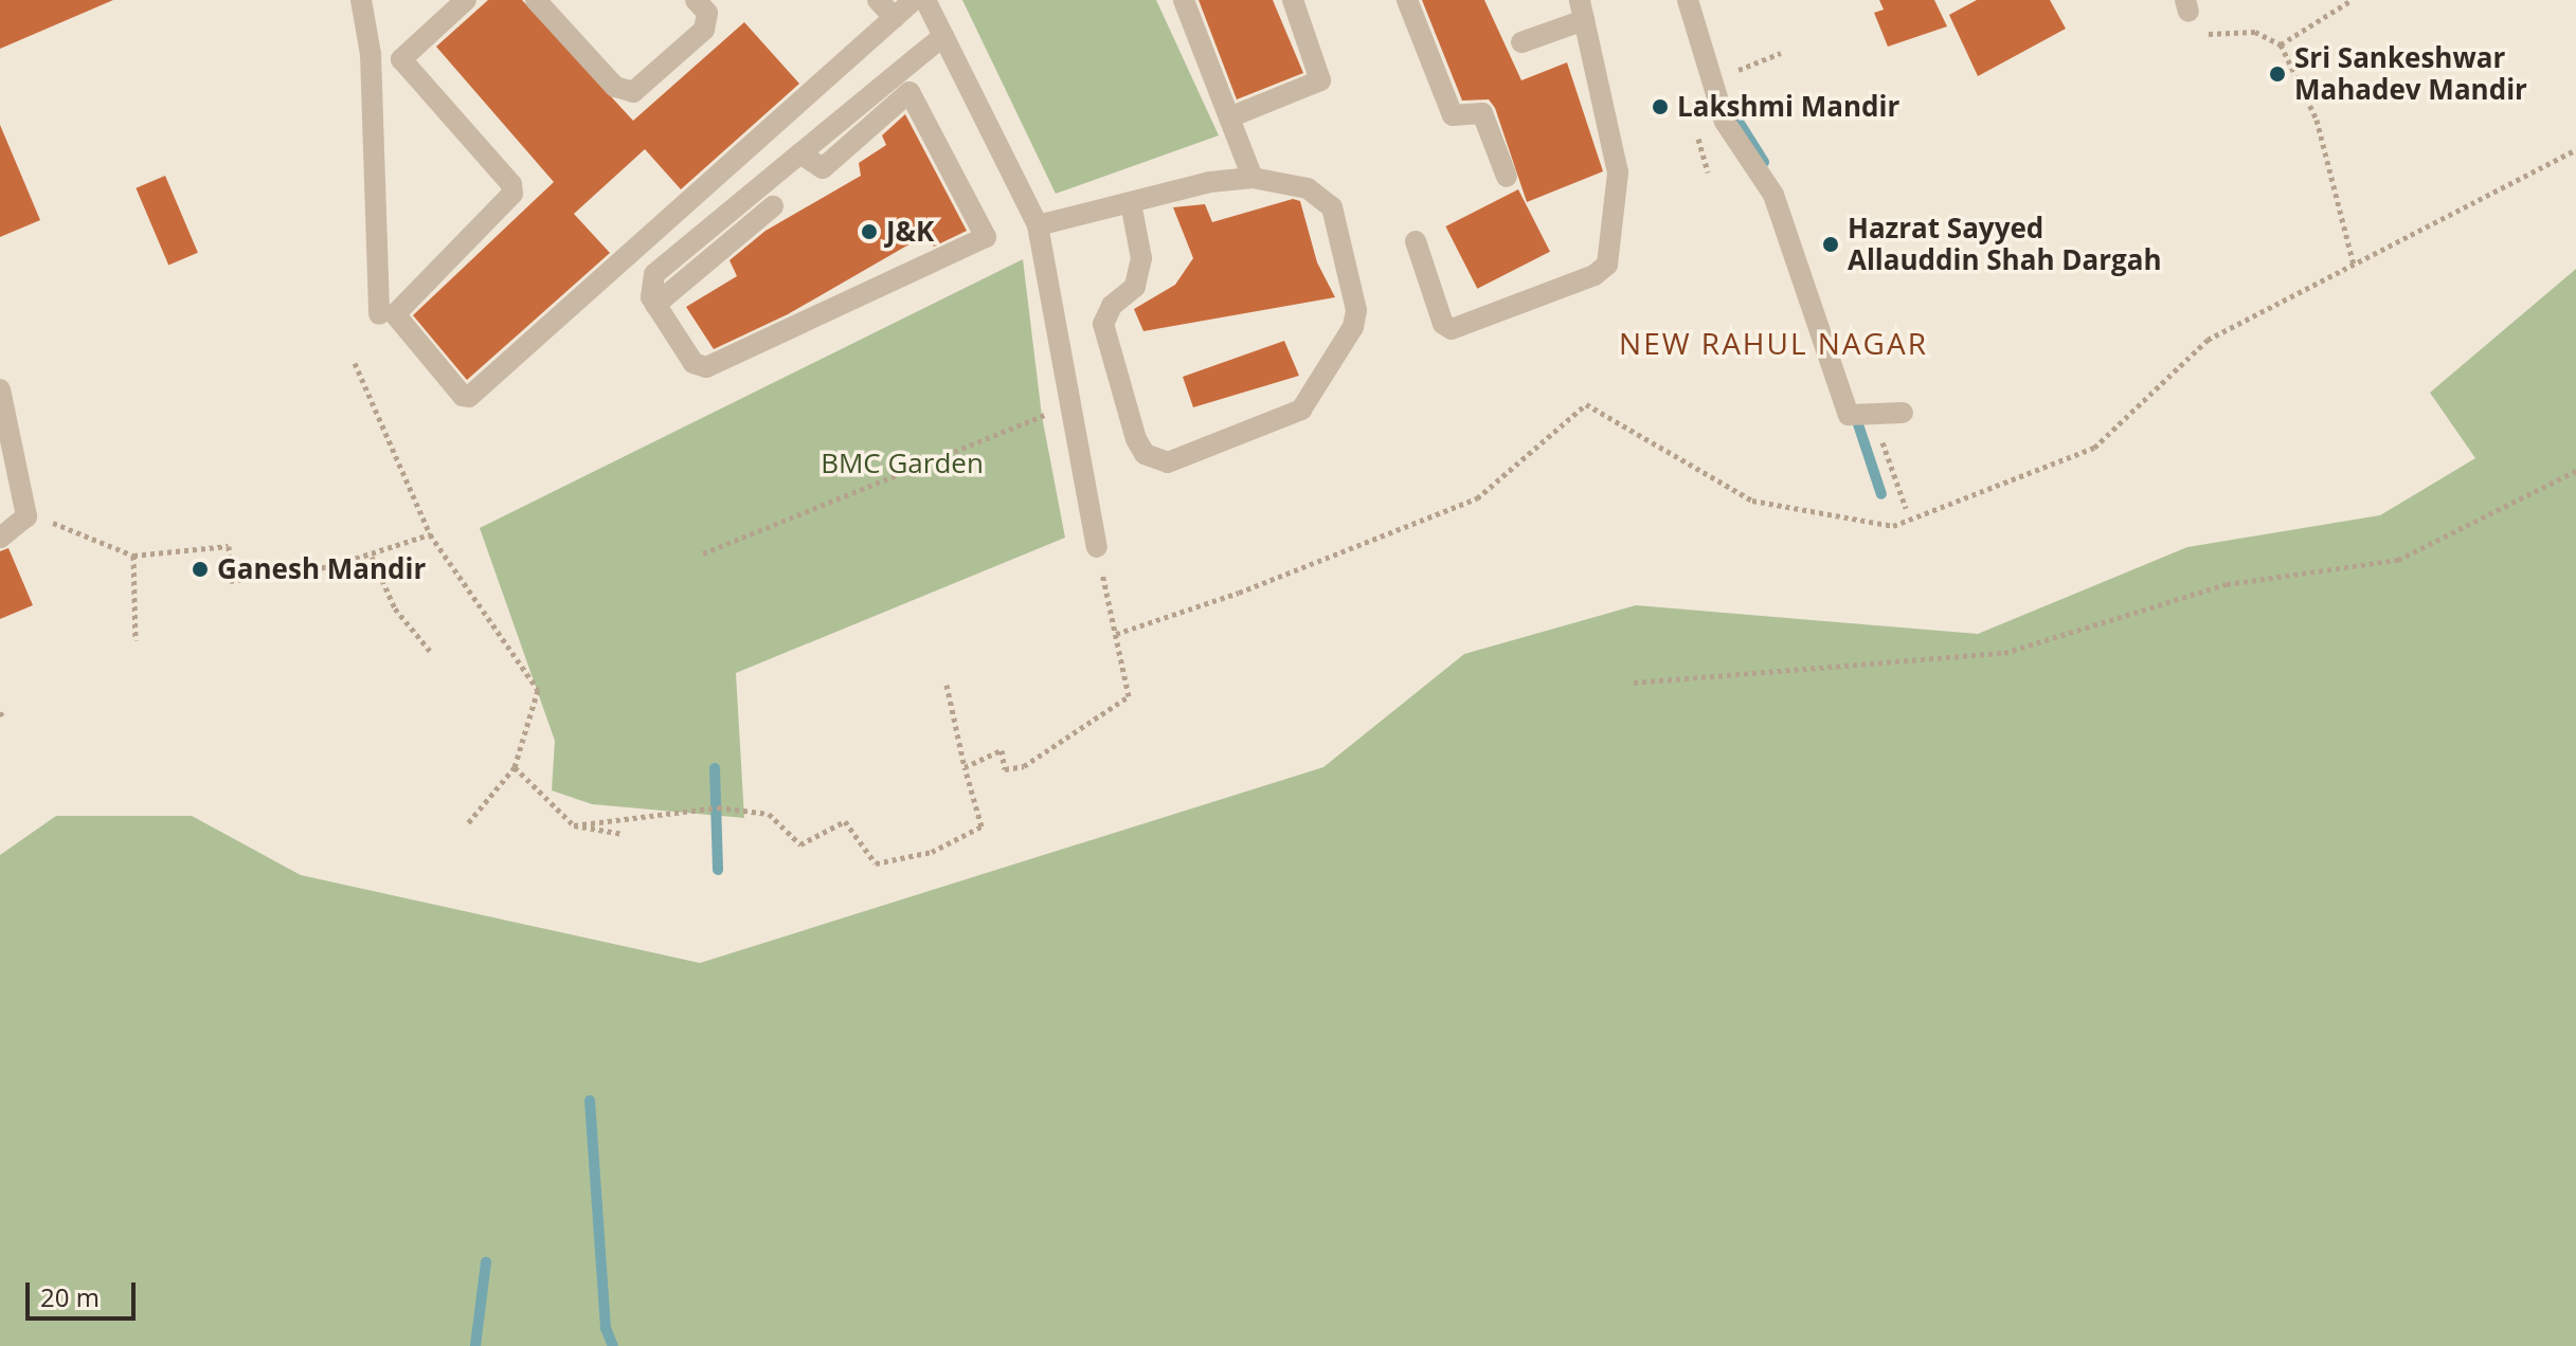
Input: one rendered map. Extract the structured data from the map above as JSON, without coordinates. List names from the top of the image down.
{
  "districts": ["NEW RAHUL NAGAR"],
  "parks": ["BMC Garden"],
  "places": [
    "Sri Sankeshwar Mahadev Mandir",
    "Lakshmi Mandir",
    "J&K",
    "Hazrat Sayyed Allauddin Shah Dargah",
    "Ganesh Mandir"
  ],
  "scale_bar": "20 m"
}
